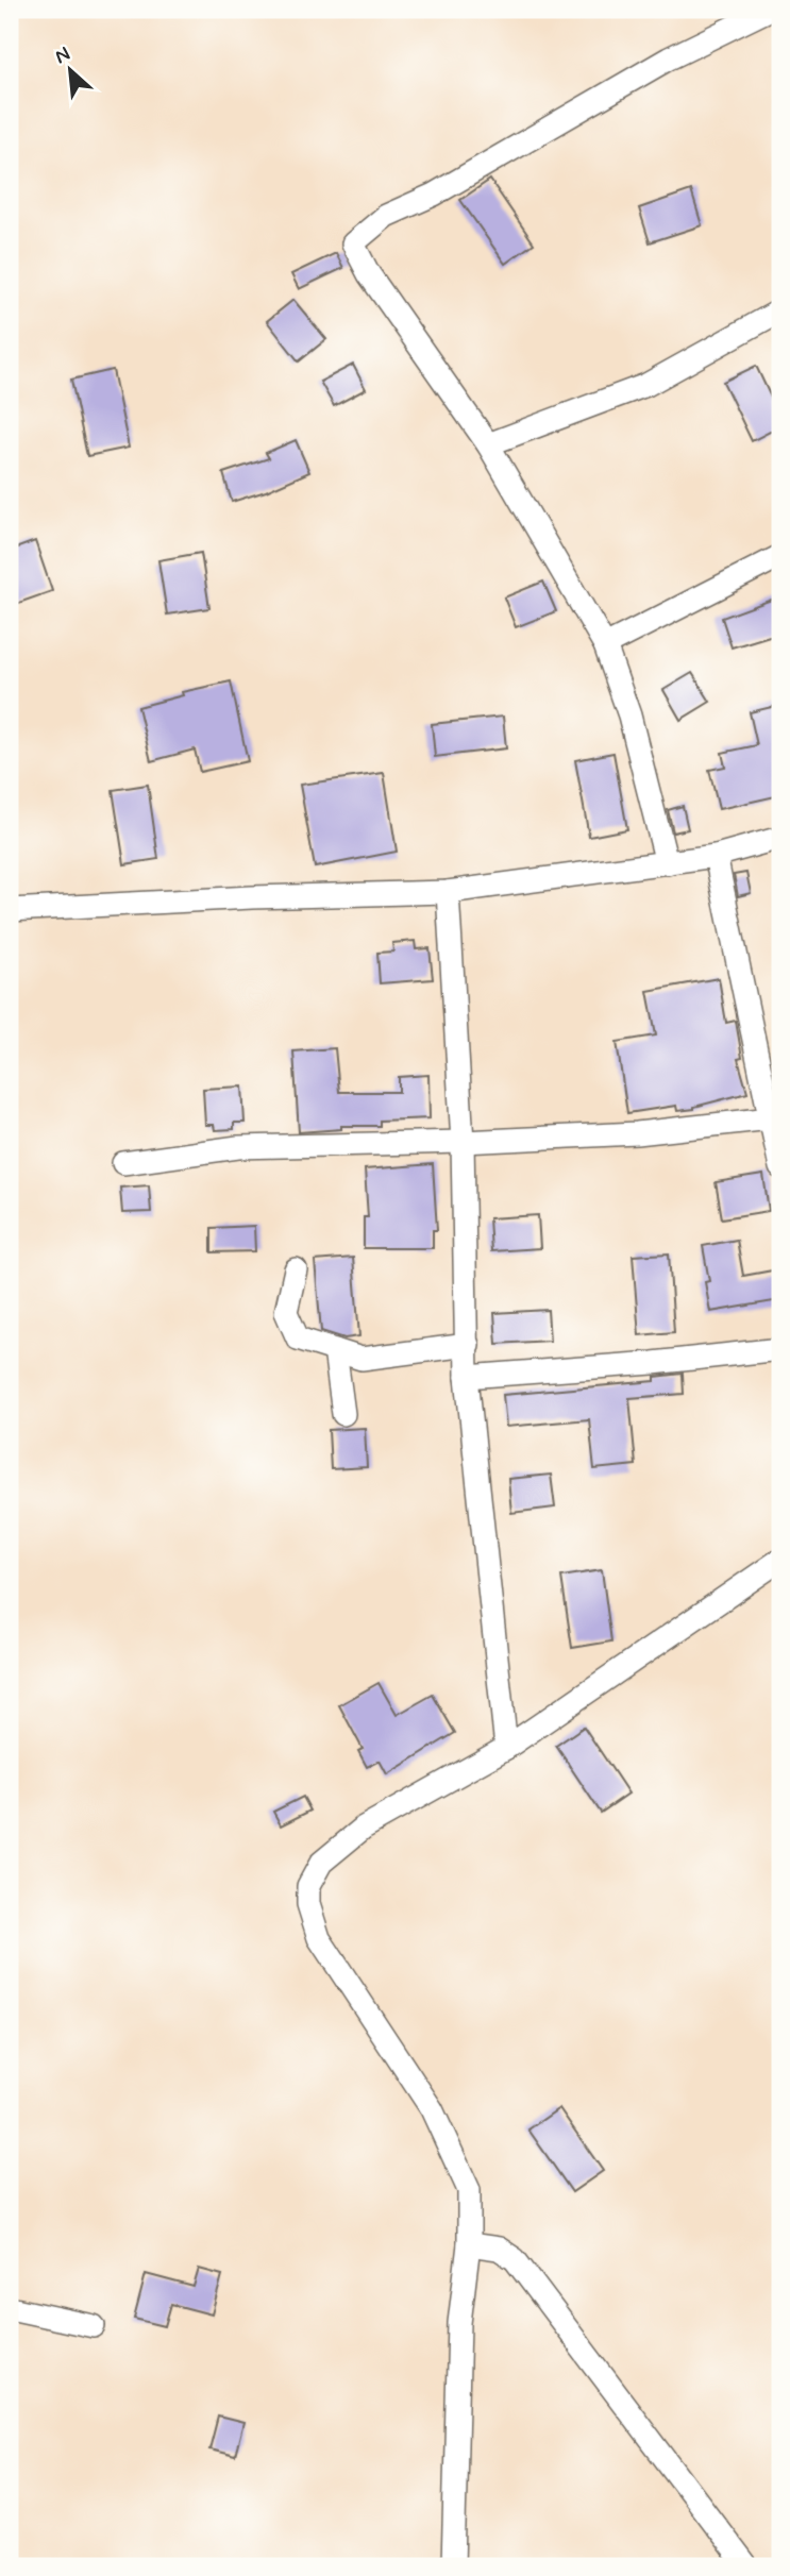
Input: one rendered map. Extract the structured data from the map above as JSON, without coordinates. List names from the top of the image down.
{
  "north": "top left"
}
